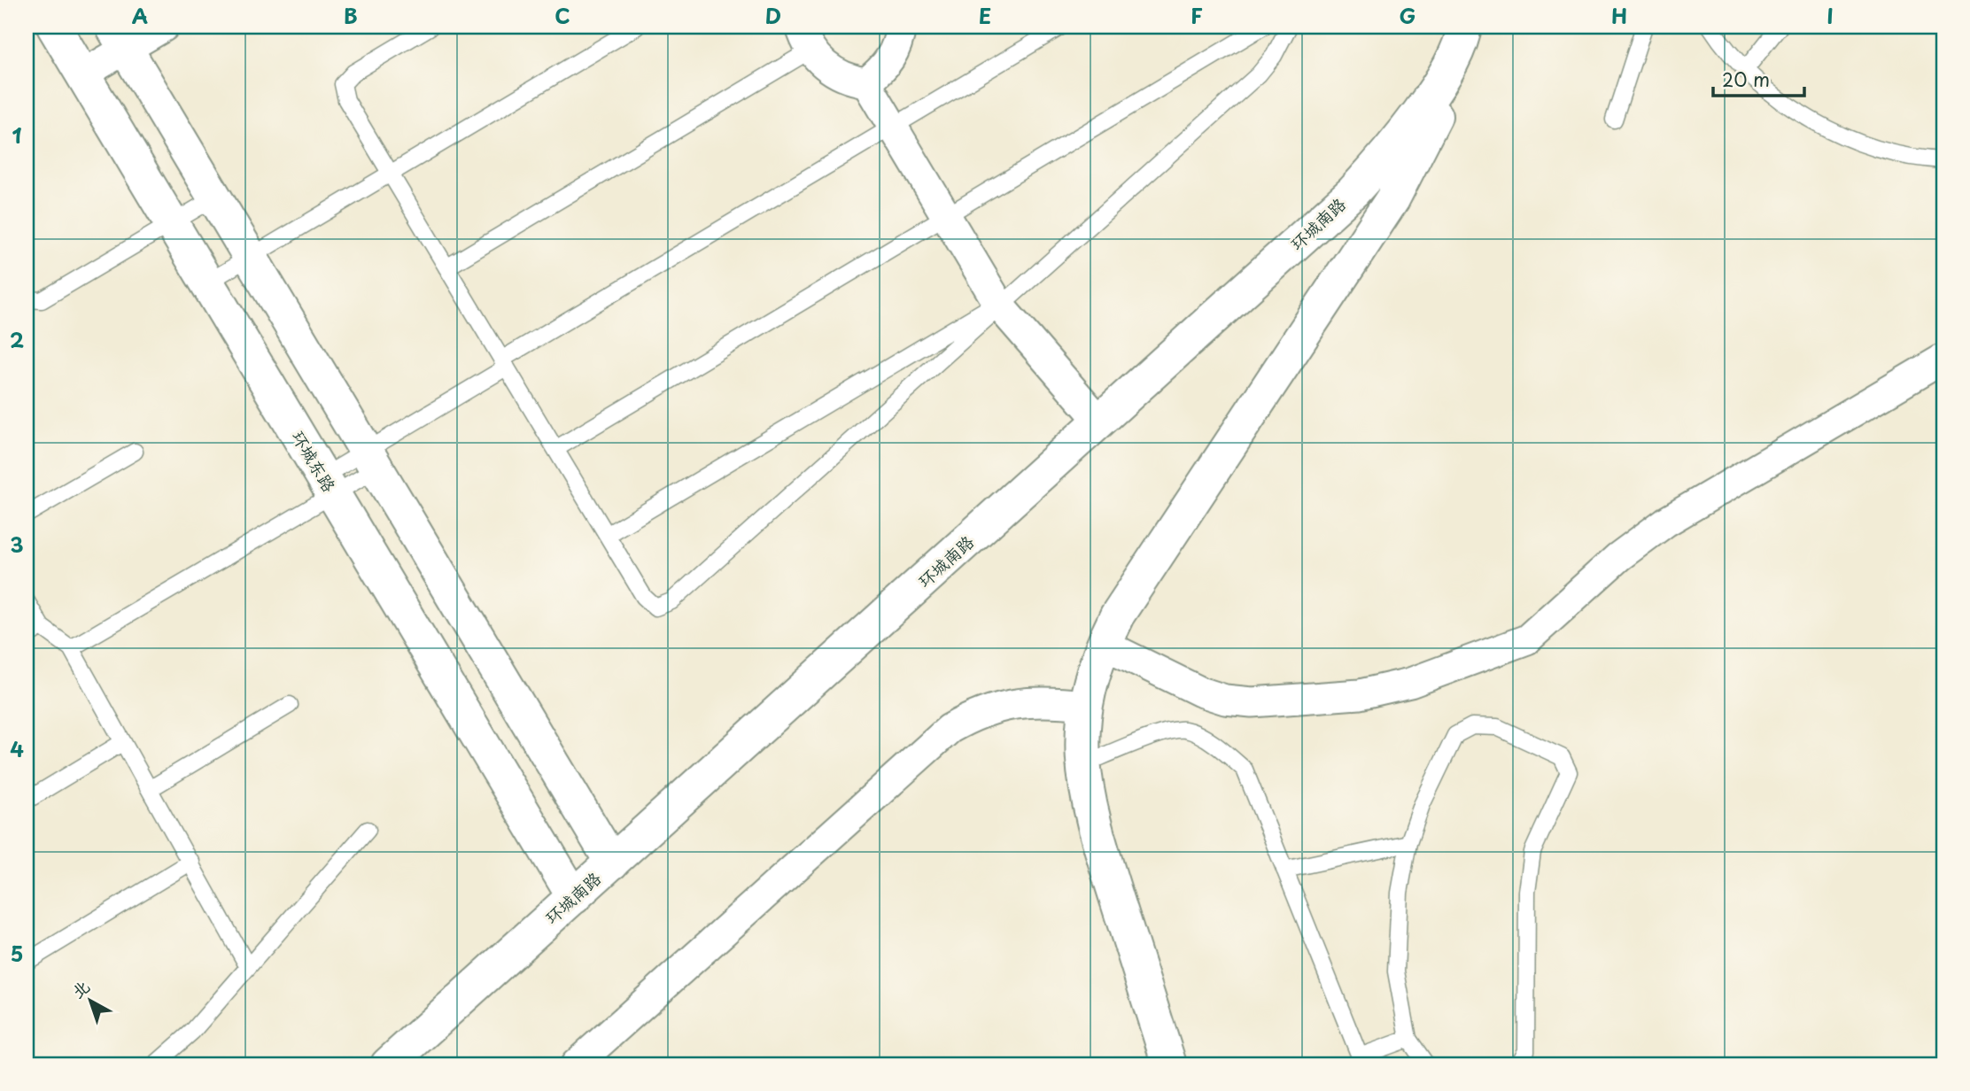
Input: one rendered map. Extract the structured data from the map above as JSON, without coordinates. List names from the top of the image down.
{
  "streets": {
    "main road": ["环城南路", "环城东路"]
  },
  "crossings": [
    ["环城南路", "环城东路"]
  ],
  "scale_bar": "20 m",
  "north": "top left",
  "grid": {
    "columns": [
      "A",
      "B",
      "C",
      "D",
      "E",
      "F",
      "G",
      "H",
      "I"
    ],
    "rows": [
      "1",
      "2",
      "3",
      "4",
      "5"
    ]
  }
}
